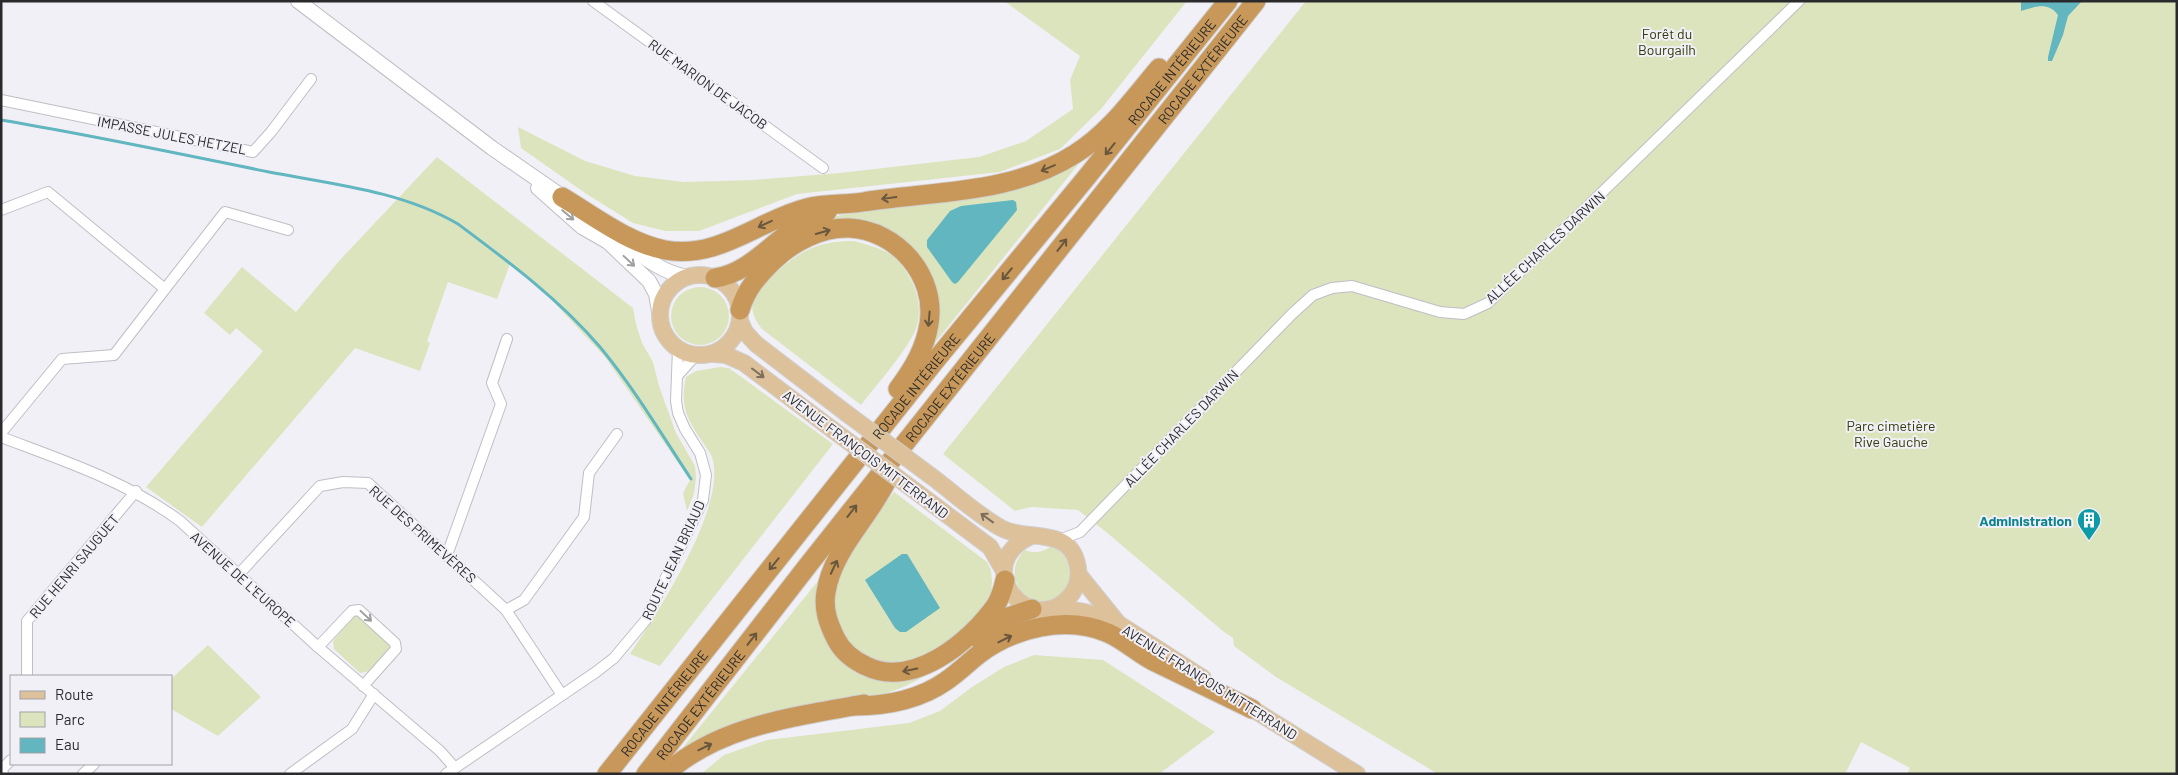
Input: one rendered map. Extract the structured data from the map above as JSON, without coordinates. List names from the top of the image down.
{
  "streets": {
    "highway": ["ROCADE EXTÉRIEURE", "ROCADE INTÉRIEURE"],
    "main road": ["AVENUE FRANÇOIS MITTERRAND"],
    "street": [
      "RUE MARION DE JACOB",
      "IMPASSE JULES HETZEL",
      "ALLÉE CHARLES DARWIN",
      "RUE DES PRIMEVÈRES",
      "ROUTE JEAN BRIAUD",
      "RUE HENRI SAUGUET",
      "AVENUE DE L'EUROPE"
    ]
  },
  "crossings": [
    ["ALLÉE CHARLES DARWIN", "AVENUE FRANÇOIS MITTERRAND"],
    ["AVENUE FRANÇOIS MITTERRAND", "ROUTE JEAN BRIAUD"],
    ["RUE DES PRIMEVÈRES", "ROUTE JEAN BRIAUD"],
    ["RUE DES PRIMEVÈRES", "AVENUE DE L'EUROPE"],
    ["ROUTE JEAN BRIAUD", "AVENUE DE L'EUROPE"],
    ["RUE HENRI SAUGUET", "AVENUE DE L'EUROPE"]
  ],
  "one_way": ["ROCADE EXTÉRIEURE", "ROCADE INTÉRIEURE"],
  "parks": ["Forêt du Bourgailh", "Parc cimetière Rive Gauche"],
  "places": {
    "building": ["Administration"]
  },
  "legend": ["Route", "Parc", "Eau"]
}
